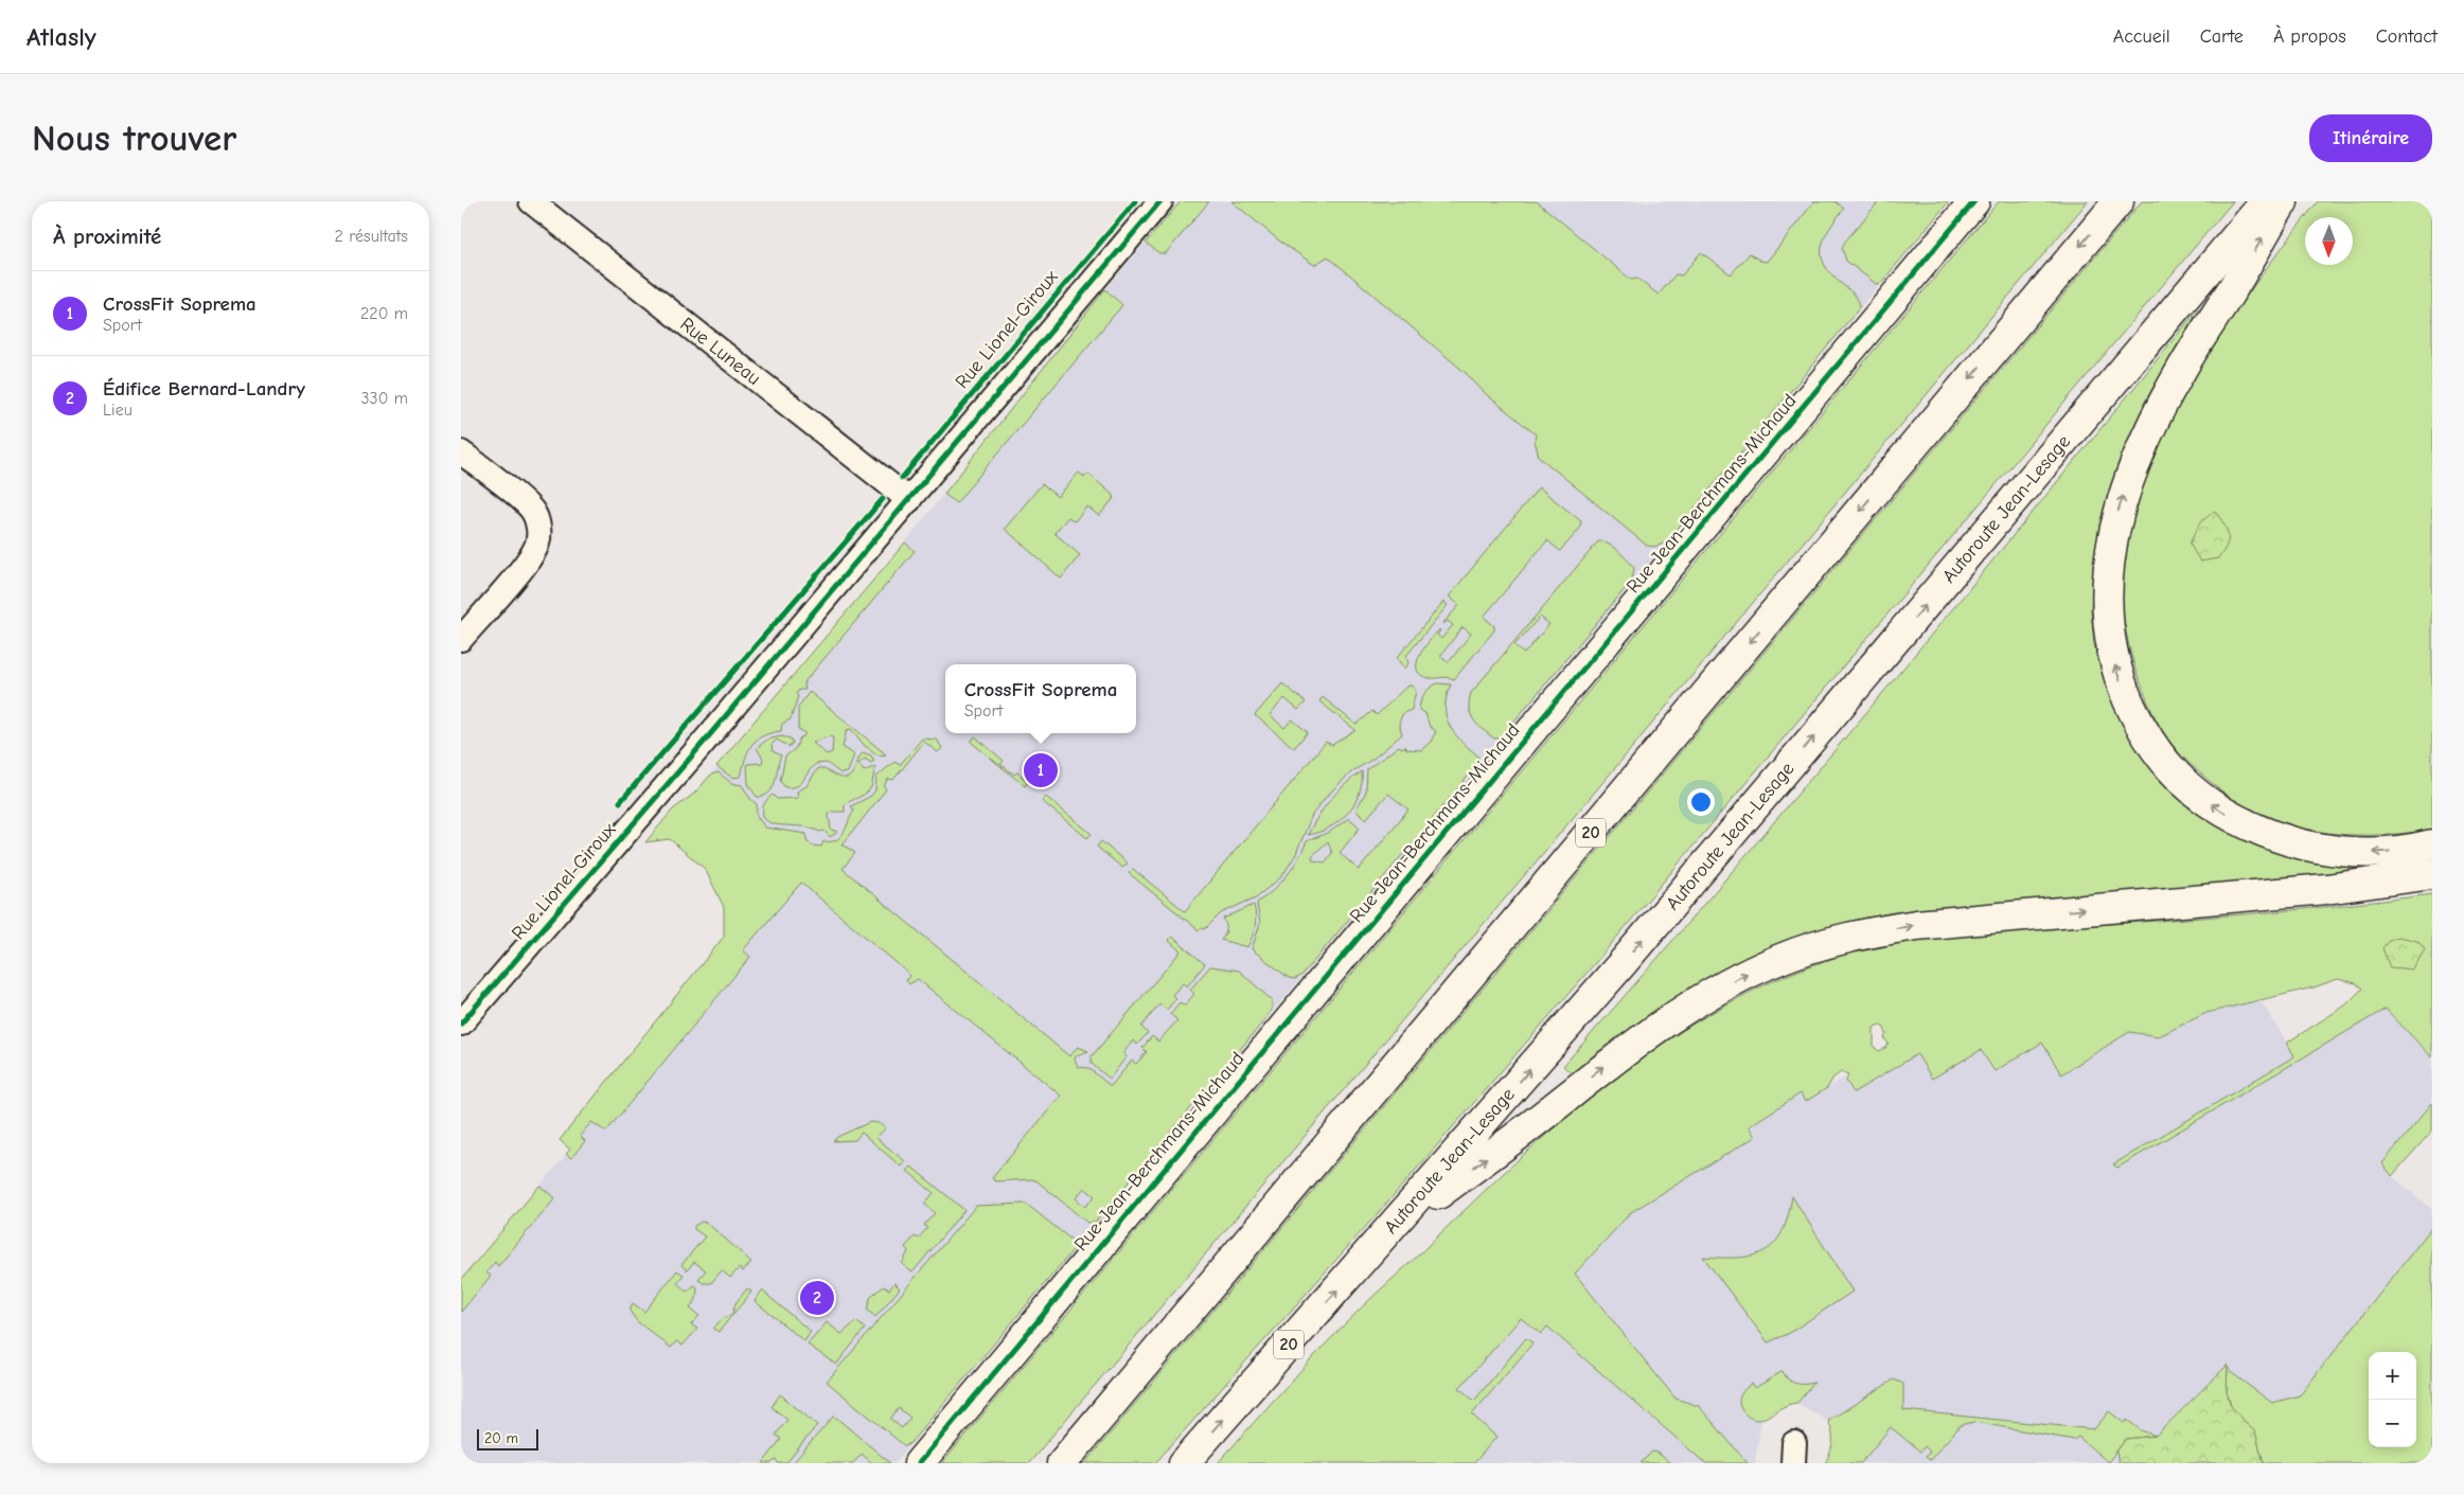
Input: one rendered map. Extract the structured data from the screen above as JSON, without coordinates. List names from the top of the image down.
{
  "streets": {
    "main road": ["Rue Jean-Berchmans-Michaud", "Autoroute Jean-Lesage", "20"],
    "street": ["Rue Lionel-Giroux", "Rue Luneau"]
  },
  "crossings": [
    ["Rue Lionel-Giroux", "Rue Luneau"]
  ],
  "scale_bar": "20 m",
  "north": "bottom",
  "page": {
    "header": "Atlasly",
    "nav": [
      "Accueil",
      "Carte",
      "À propos",
      "Contact"
    ],
    "buttons": "Itinéraire",
    "title": "Nous trouver",
    "heading": ["À proximité", "2 résultats"],
    "list": [
      {
        "mark": "1",
        "name": "CrossFit Soprema",
        "note": "Sport",
        "value": "220 m"
      },
      {
        "mark": "2",
        "name": "Édifice Bernard-Landry",
        "note": "Lieu",
        "value": "330 m"
      }
    ],
    "popup": ["CrossFit Soprema", "Sport"],
    "pins": ["1", "2"],
    "map_buttons": ["+", "−"],
    "scale": "20 m"
  }
}
